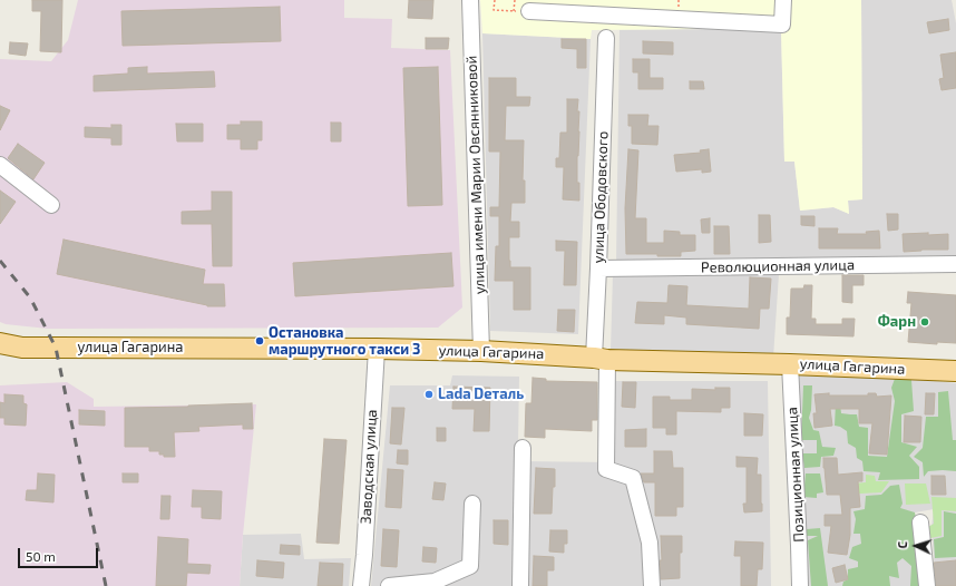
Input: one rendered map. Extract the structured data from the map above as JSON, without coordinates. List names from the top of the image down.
{
  "streets": {
    "main road": ["улица Гагарина"],
    "street": [
      "улица имени Марии Овсянниковой",
      "улица Ободовского",
      "Революционная улица",
      "Заводская улица",
      "Позиционная улица"
    ]
  },
  "crossings": [
    ["улица имени Марии Овсянниковой", "улица Гагарина"],
    ["улица Ободовского", "Революционная улица"],
    ["улица Ободовского", "улица Гагарина"],
    ["улица Гагарина", "Заводская улица"],
    ["улица Гагарина", "Позиционная улица"]
  ],
  "places": ["Фарн", "Остановка маршрутного такси 3", "Lada Dеталь"],
  "scale_bar": "50 m",
  "north": "left"
}
